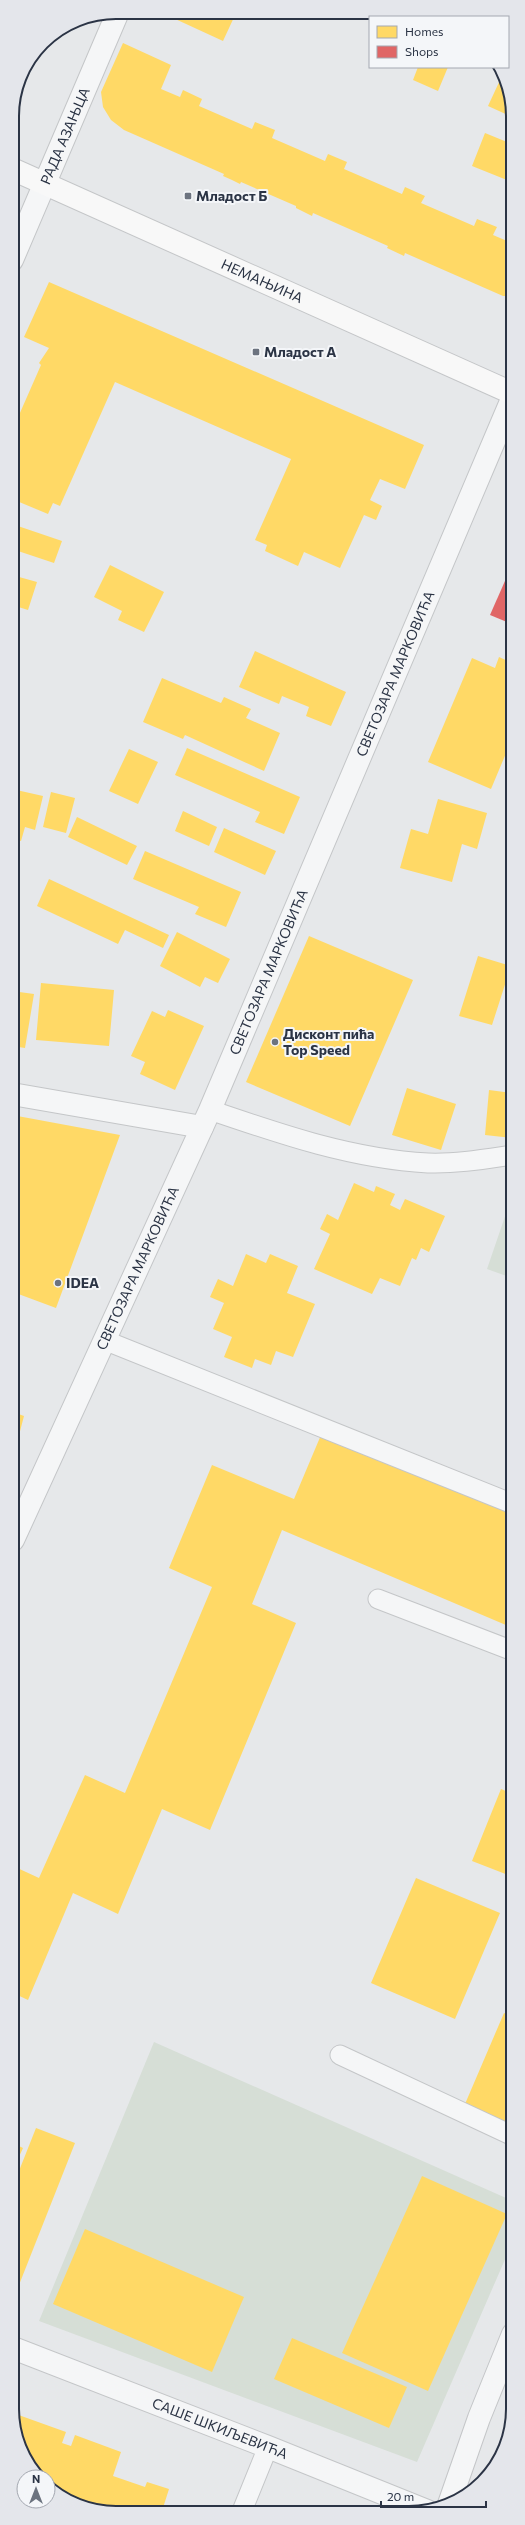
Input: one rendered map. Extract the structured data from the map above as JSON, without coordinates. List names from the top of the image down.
{
  "streets": {
    "street": [
      "РАДА АЗАЊЦА",
      "НЕМАЊИНА",
      "СВЕТОЗАРА МАРКОВИЋА",
      "САШЕ ШКИЉЕВИЋА"
    ]
  },
  "crossings": [
    ["РАДА АЗАЊЦА", "НЕМАЊИНА"]
  ],
  "places": {
    "transit": ["Младост Б", "Младост А"],
    "other": ["Дисконт пића Top Speed", "IDEA"]
  },
  "legend": ["Homes", "Shops"],
  "scale_bar": "20 m",
  "north": "top"
}
